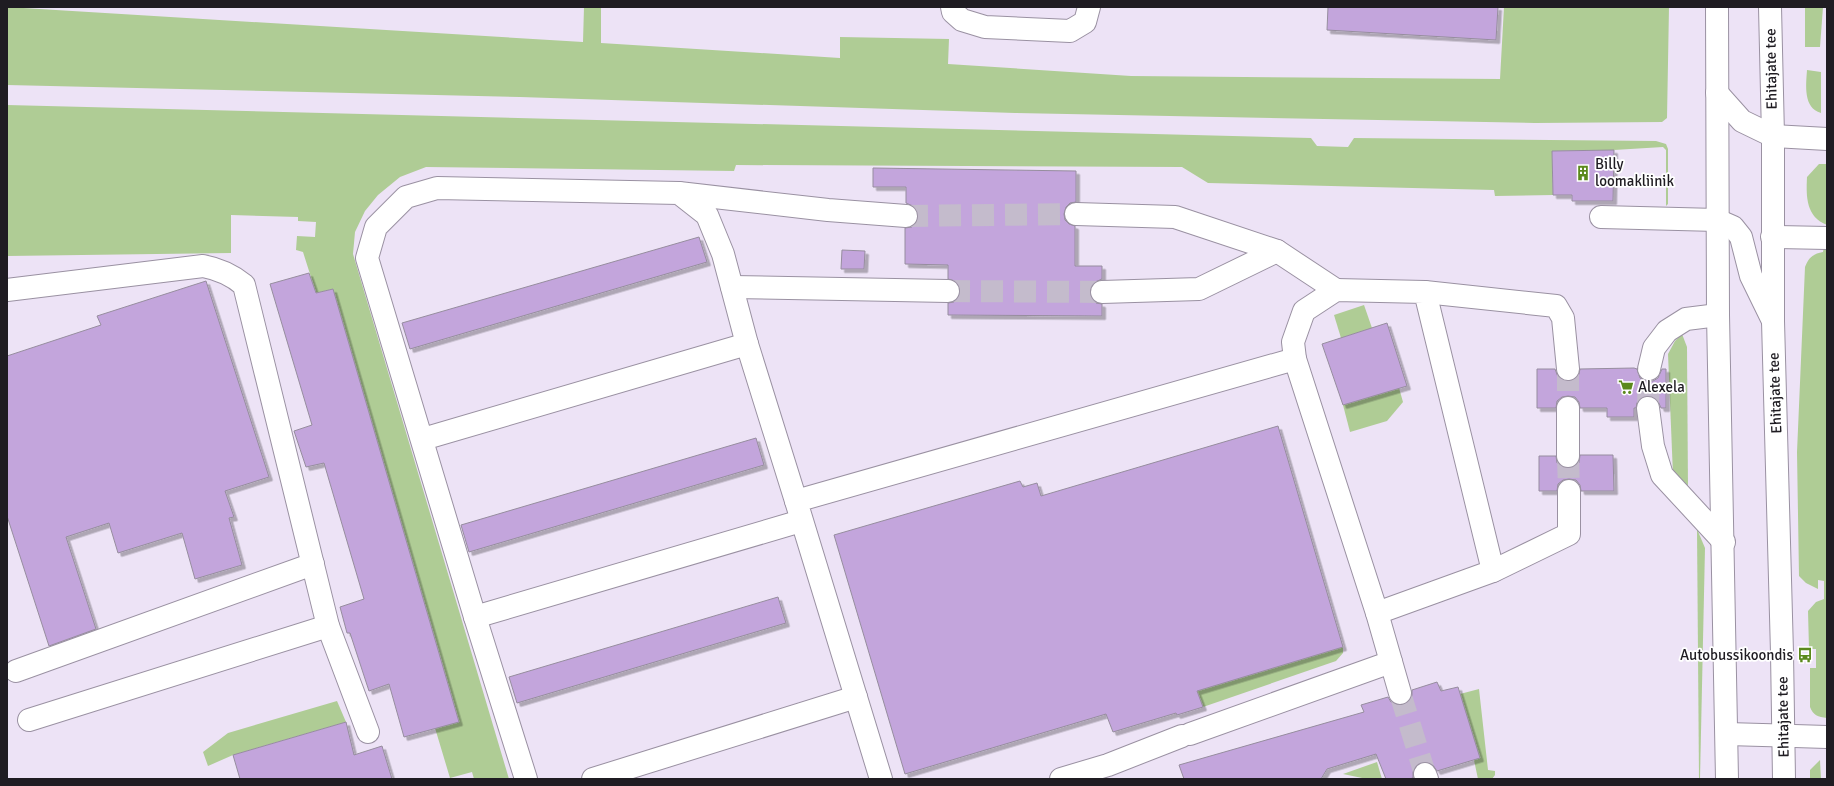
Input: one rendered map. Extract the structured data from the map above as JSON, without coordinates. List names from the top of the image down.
{
  "streets": {
    "main road": ["Ehitajate tee"]
  },
  "places": {
    "building": ["Billy loomakliinik"],
    "supermarket": ["Alexela"],
    "bus stop": ["Autobussikoondis"]
  }
}
